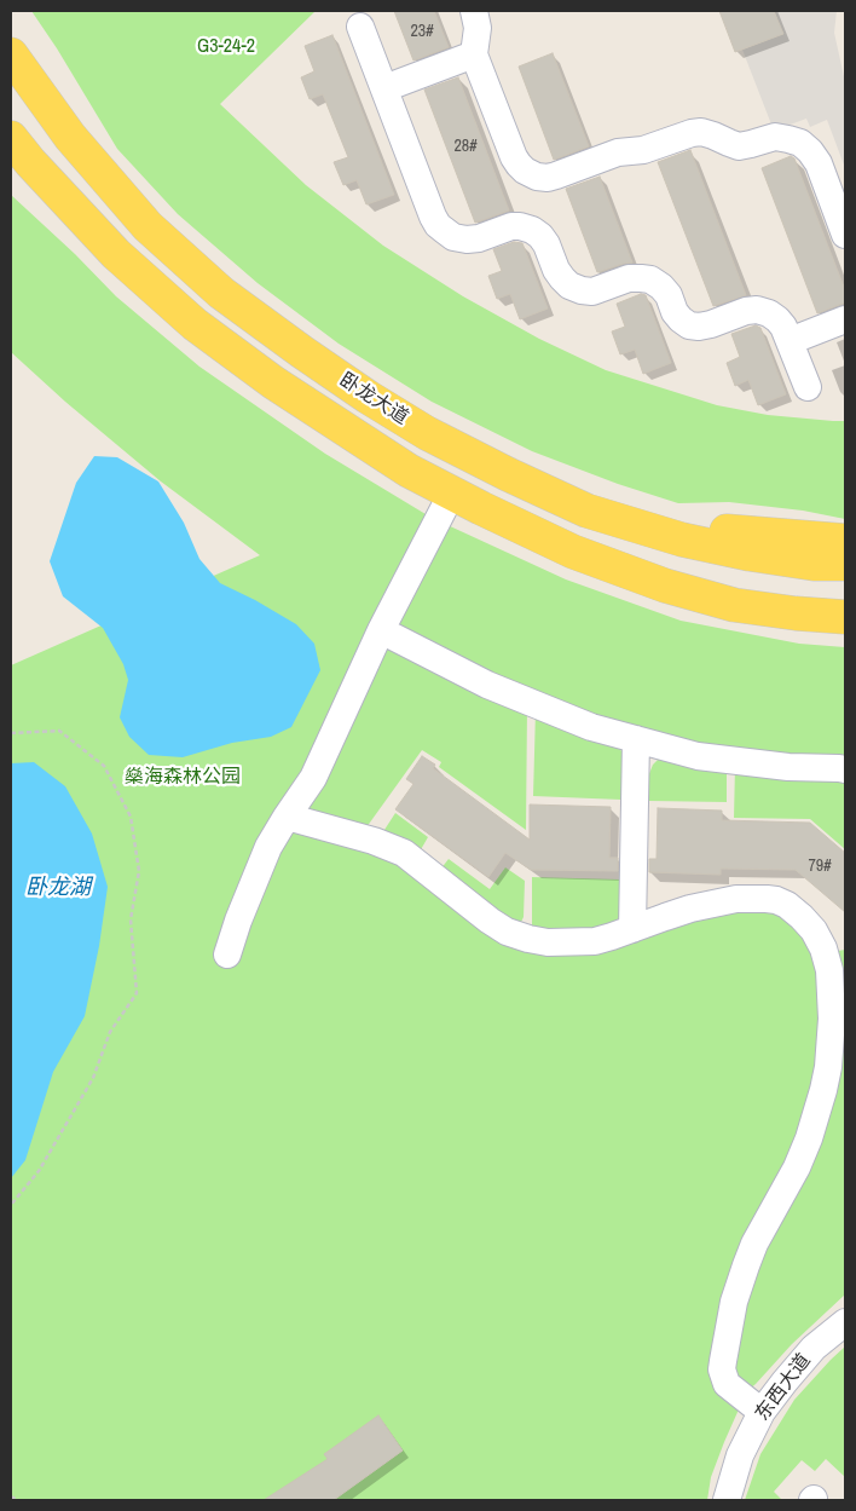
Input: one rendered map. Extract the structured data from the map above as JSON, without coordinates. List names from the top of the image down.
{
  "streets": {
    "main road": ["卧龙大道"],
    "street": ["东西大道"]
  },
  "water": ["卧龙湖"],
  "parks": ["G3-24-2", "燊海森林公园"],
  "house_numbers": ["23#", "28#", "79#"]
}
